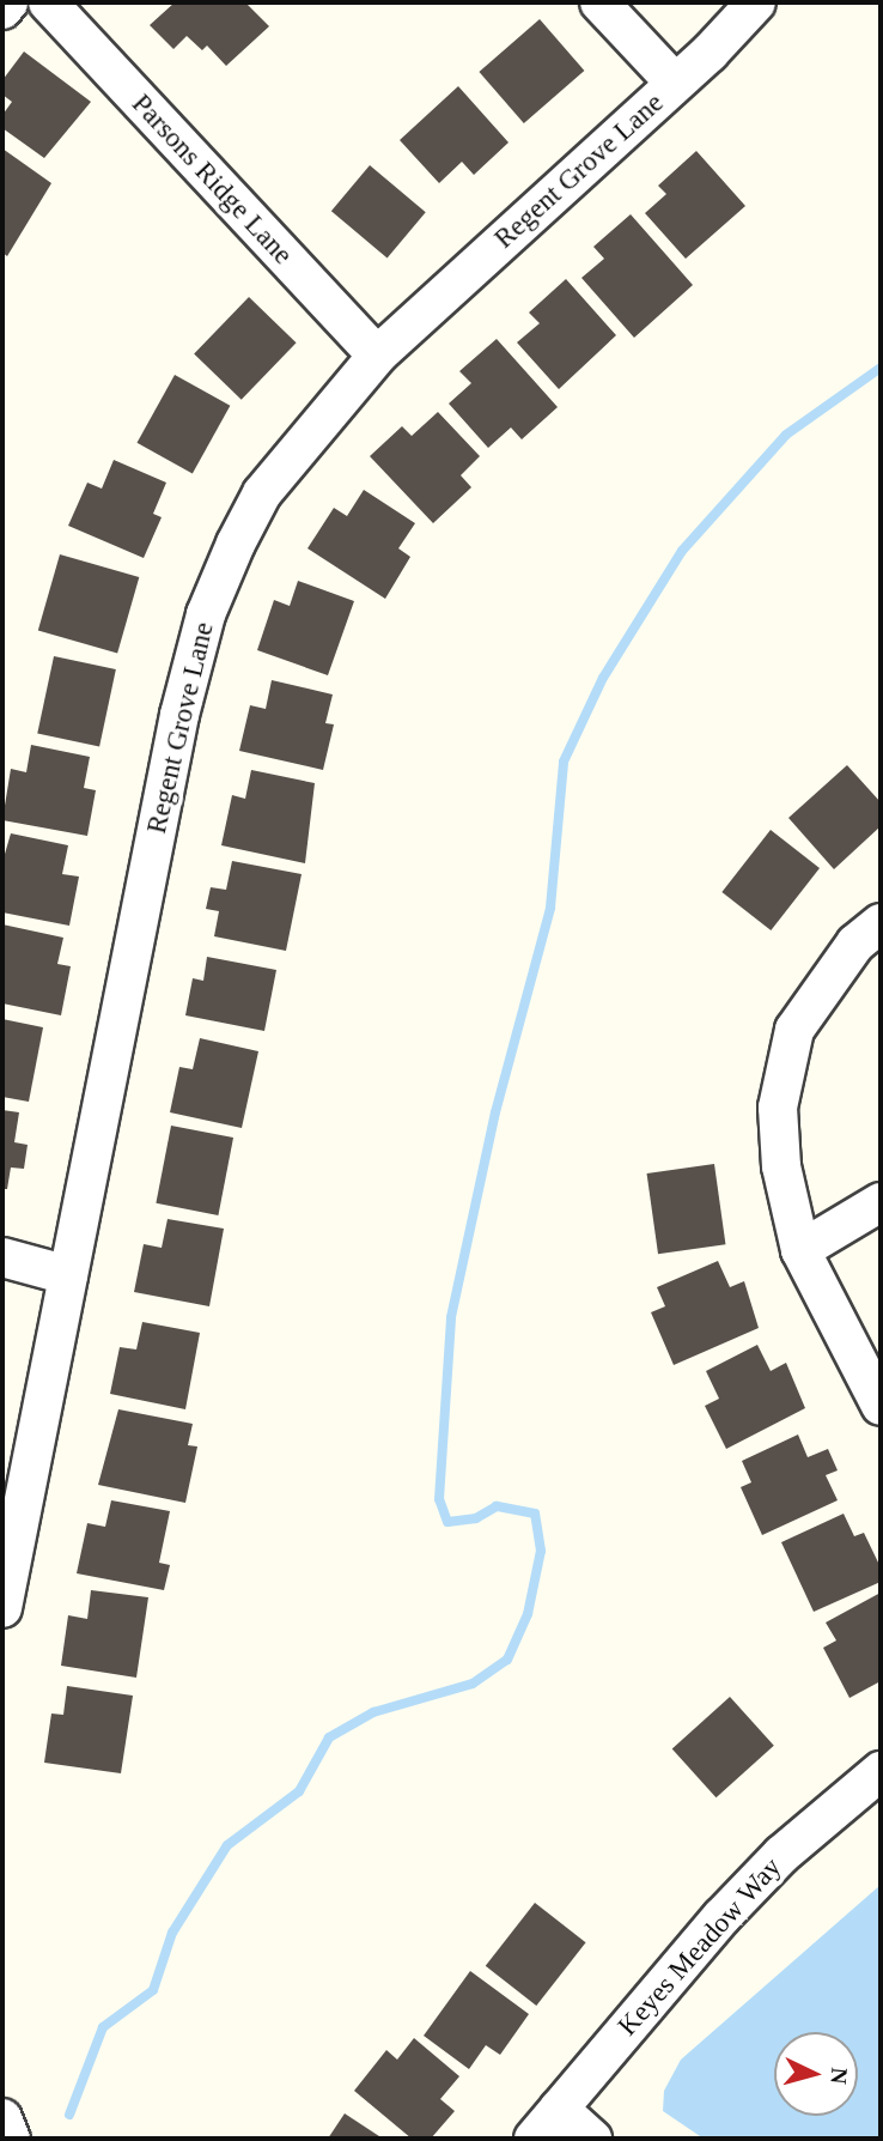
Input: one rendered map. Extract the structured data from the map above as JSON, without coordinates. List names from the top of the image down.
{
  "streets": {
    "street": ["Regent Grove Lane", "Parsons Ridge Lane", "Keyes Meadow Way"]
  },
  "crossings": [
    ["Regent Grove Lane", "Parsons Ridge Lane"]
  ],
  "north": "right"
}
